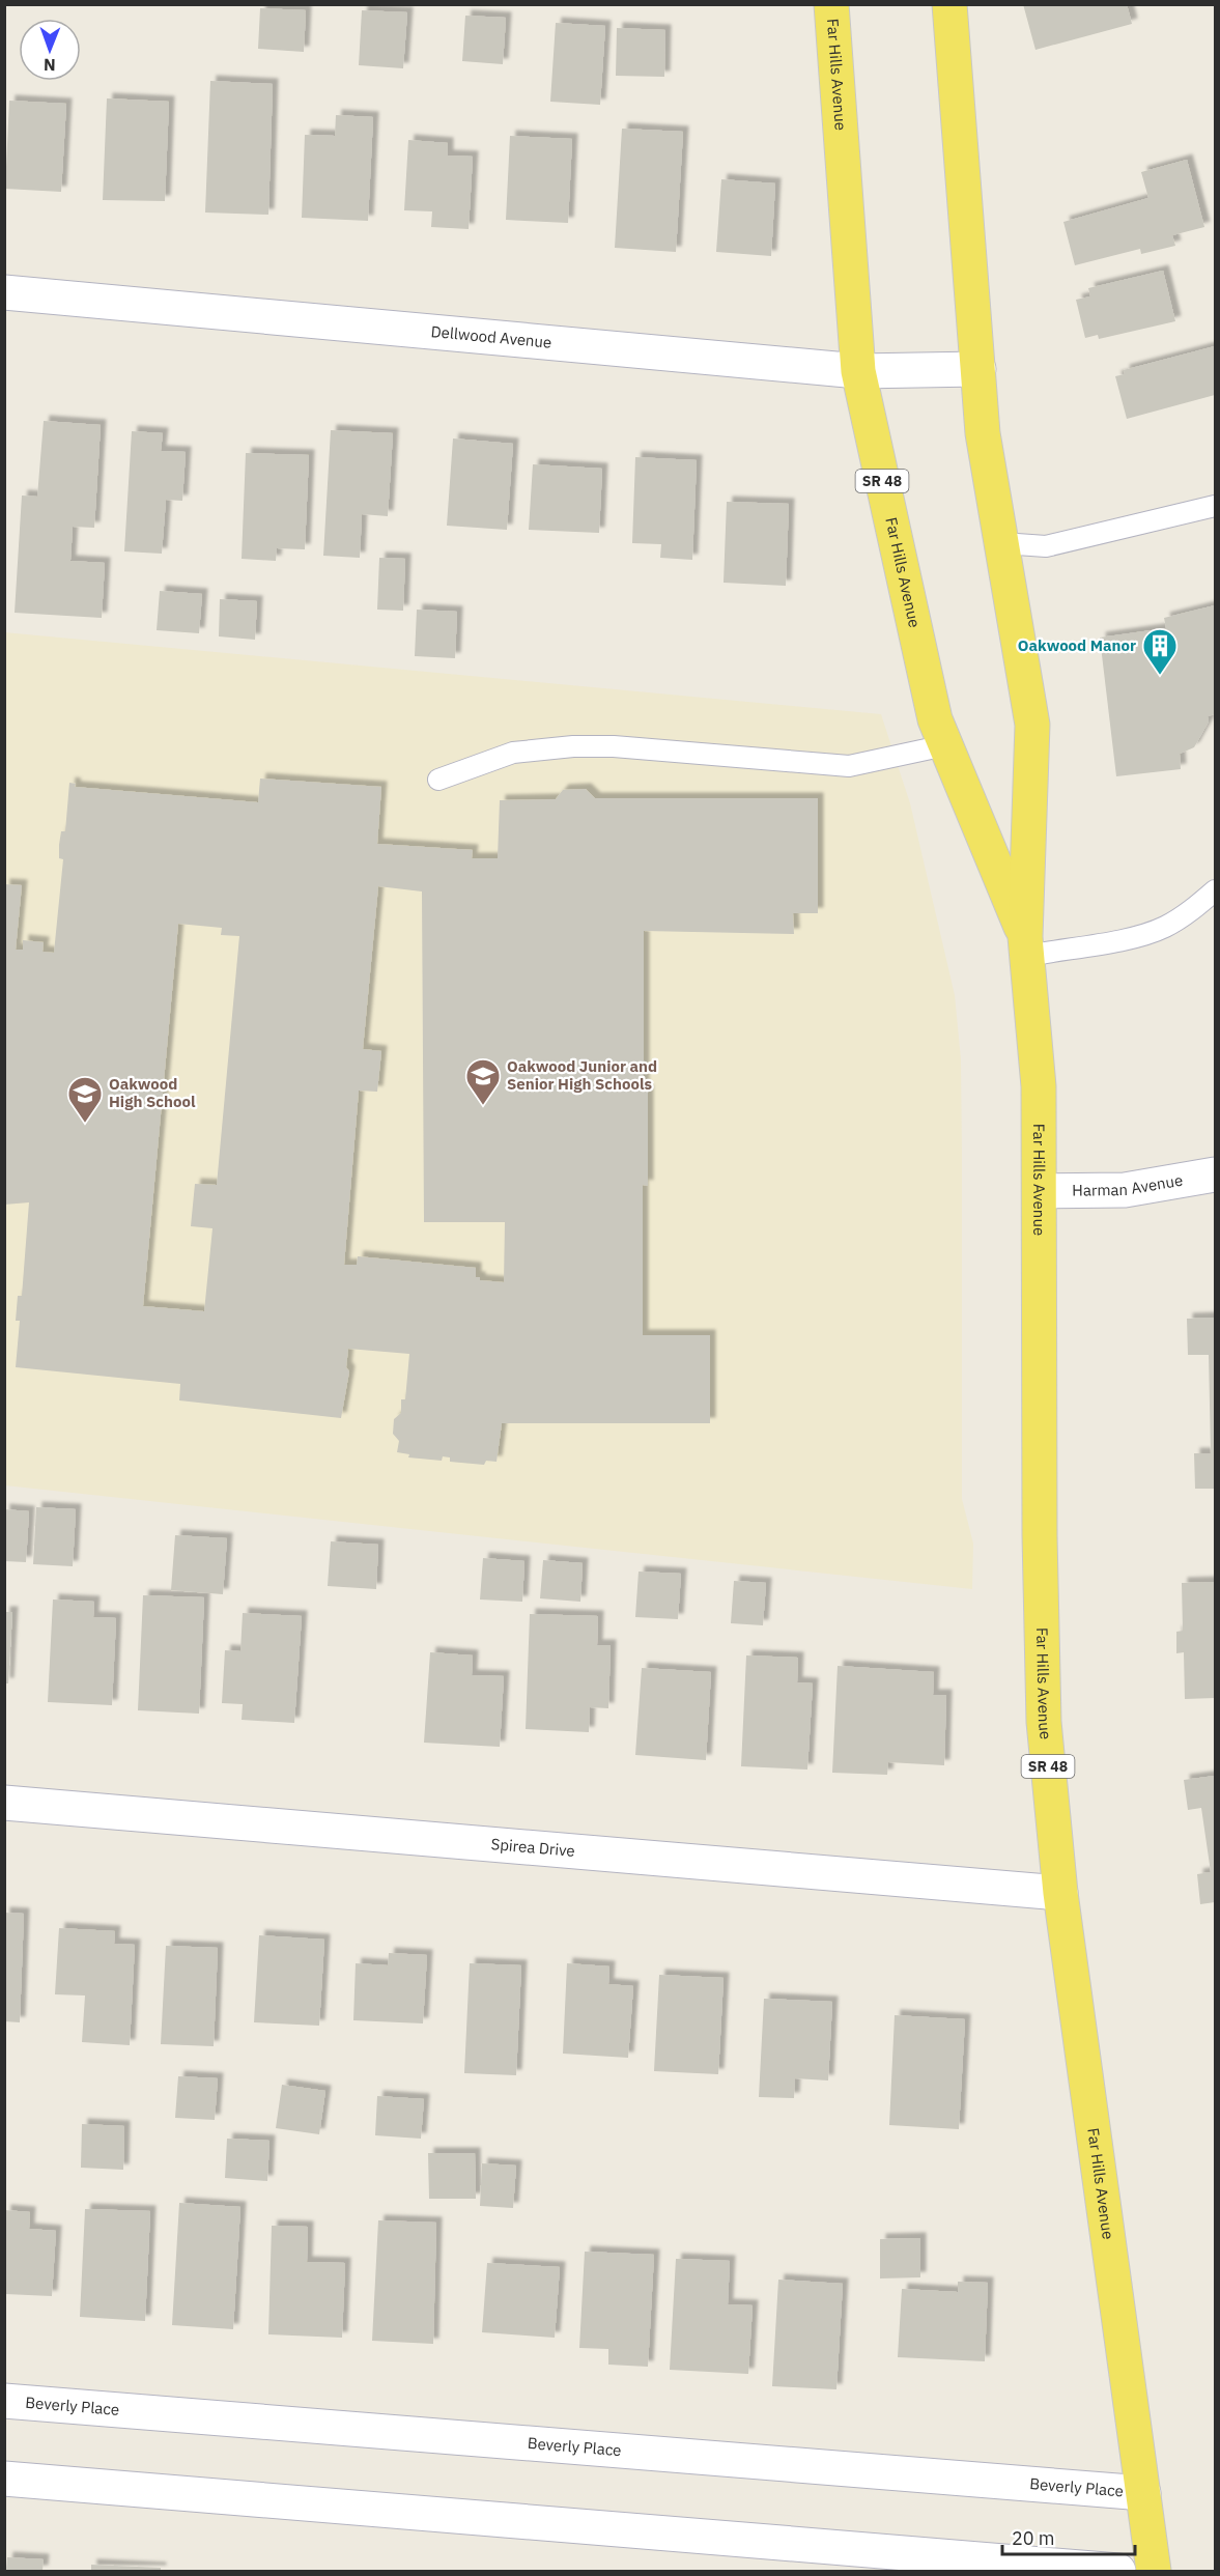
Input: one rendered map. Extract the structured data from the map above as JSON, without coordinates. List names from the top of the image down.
{
  "streets": {
    "main road": ["Far Hills Avenue", "SR 48"],
    "street": [
      "Dellwood Avenue",
      "Harman Avenue",
      "Spirea Drive",
      "Beverly Place"
    ]
  },
  "crossings": [
    ["Far Hills Avenue", "Dellwood Avenue"],
    ["Far Hills Avenue", "Harman Avenue"],
    ["Far Hills Avenue", "Spirea Drive"],
    ["Far Hills Avenue", "Beverly Place"]
  ],
  "places": {
    "building": ["Oakwood Manor"],
    "school or university": ["Oakwood Junior and Senior High Schools", "Oakwood High School"]
  },
  "scale_bar": "20 m",
  "north": "bottom"
}
